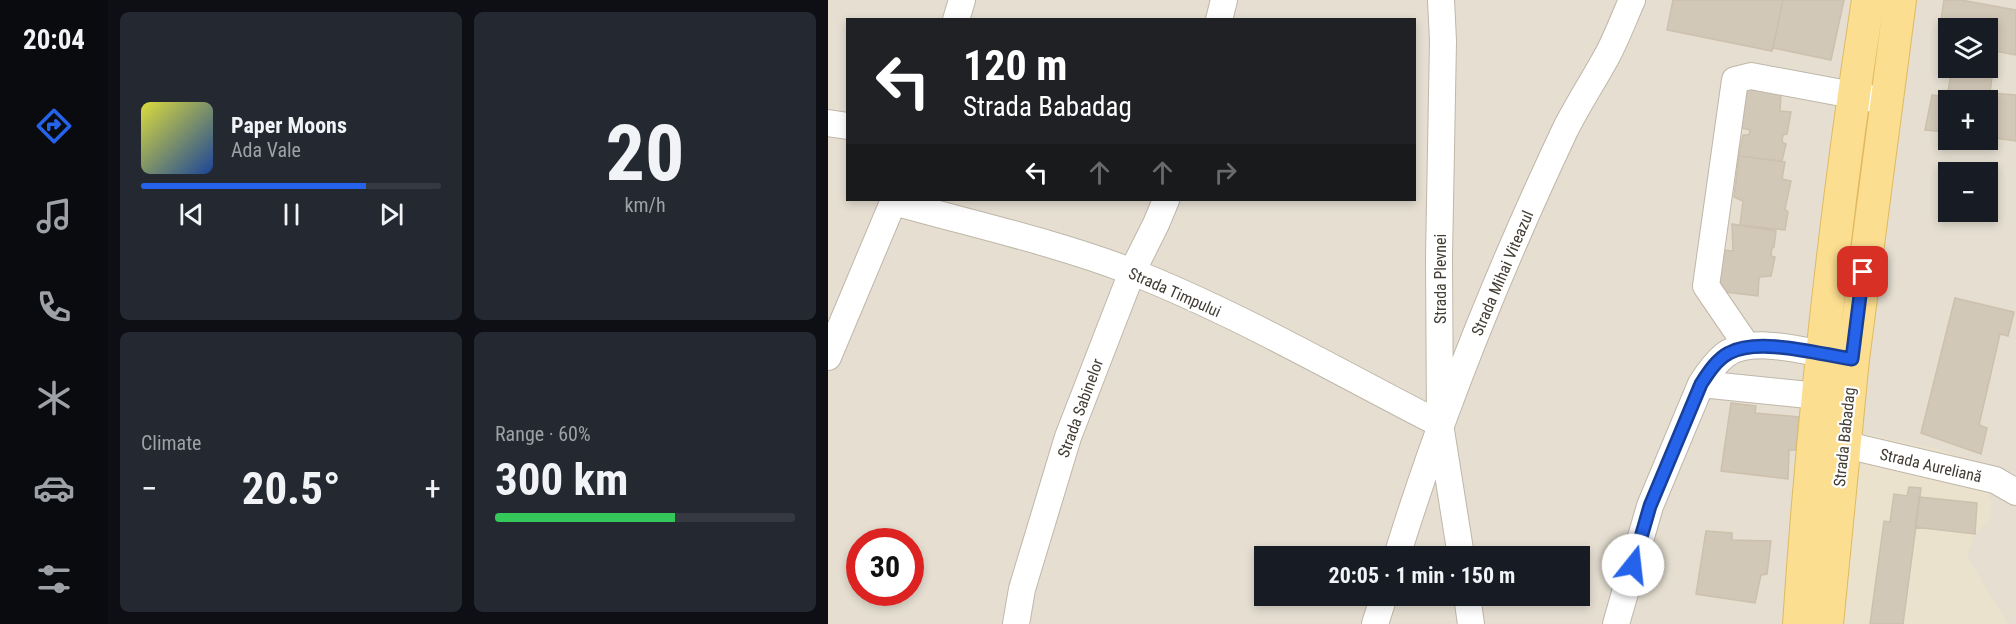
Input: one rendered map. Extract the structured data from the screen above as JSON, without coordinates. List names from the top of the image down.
{
  "streets": {
    "main road": ["Strada Babadag"],
    "street": [
      "Strada Mihai Viteazul",
      "Strada Plevnei",
      "Strada Timpului",
      "Strada Sabinelor",
      "Strada Aureliană"
    ]
  },
  "crossings": [
    ["Strada Mihai Viteazul", "Strada Plevnei"],
    ["Strada Mihai Viteazul", "Strada Timpului"],
    ["Strada Plevnei", "Strada Timpului"],
    ["Strada Timpului", "Strada Sabinelor"],
    ["Strada Babadag", "Strada Aureliană"]
  ],
  "page": {
    "tabs": "20:04",
    "tile": [
      ["20", "km/h"],
      "Climate",
      ["Range · 60%", "300 km"]
    ],
    "map_buttons": ["+", "−"],
    "turn": ["120 m", "Strada Babadag"],
    "song": ["Paper Moons", "Ada Vale"],
    "heat": ["−", "20.5°", "+"],
    "limit": "30",
    "trip": "20:05 · 1 min · 150 m"
  }
}
